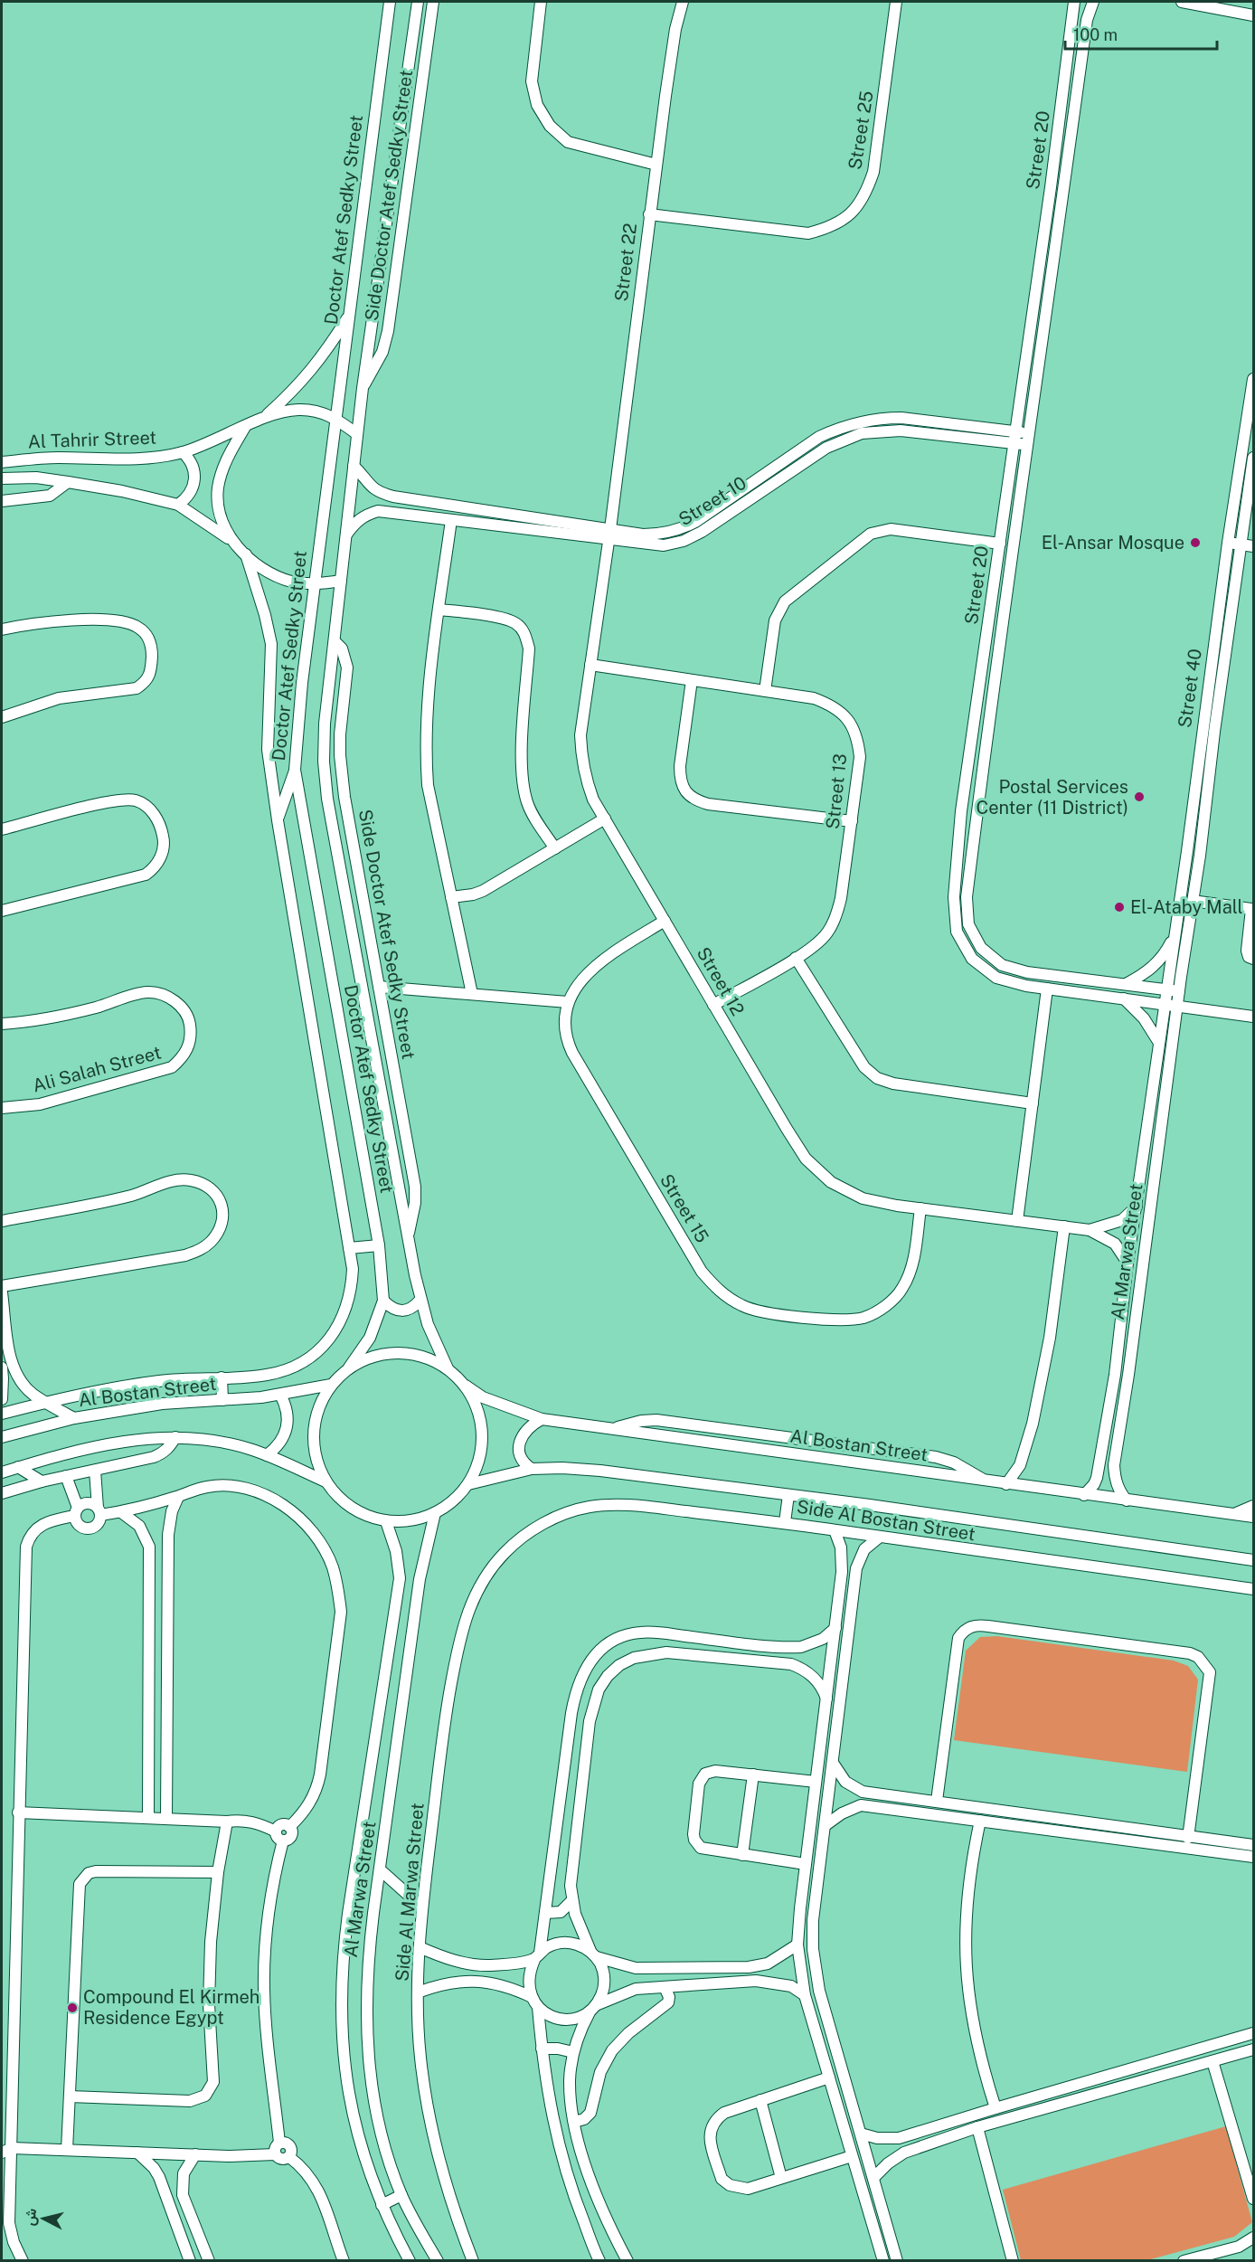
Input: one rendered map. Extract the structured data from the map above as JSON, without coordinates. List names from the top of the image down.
{
  "streets": {
    "street": [
      "Street 25",
      "Street 20",
      "Side Doctor Atef Sedky Street",
      "Doctor Atef Sedky Street",
      "Street 22",
      "Al Tahrir Street",
      "Street 10",
      "Street 40",
      "Street 13",
      "Street 12",
      "Ali Salah Street",
      "Street 15",
      "Al Marwa Street",
      "Al Bostan Street",
      "Side Al Bostan Street",
      "Side Al Marwa Street"
    ]
  },
  "crossings": [
    ["Street 25", "Street 22"],
    ["Street 20", "Street 10"],
    ["Street 20", "Street 40"],
    ["Street 20", "Al Marwa Street"],
    ["Side Doctor Atef Sedky Street", "Doctor Atef Sedky Street"],
    ["Doctor Atef Sedky Street", "Street 10"],
    ["Doctor Atef Sedky Street", "Al Marwa Street"],
    ["Doctor Atef Sedky Street", "Al Bostan Street"],
    ["Street 22", "Street 10"],
    ["Street 22", "Street 12"],
    ["Street 10", "Street 12"],
    ["Street 40", "Al Marwa Street"],
    ["Street 13", "Street 12"],
    ["Street 12", "Street 15"],
    ["Street 12", "Al Marwa Street"],
    ["Al Marwa Street", "Al Bostan Street"],
    ["Side Al Bostan Street", "Side Al Marwa Street"]
  ],
  "places": [
    "El-Ansar Mosque",
    "Postal Services Center (11 District)",
    "El-Ataby Mall",
    "Compound El Kirmeh Residence Egypt"
  ],
  "scale_bar": "100 m",
  "north": "left"
}
